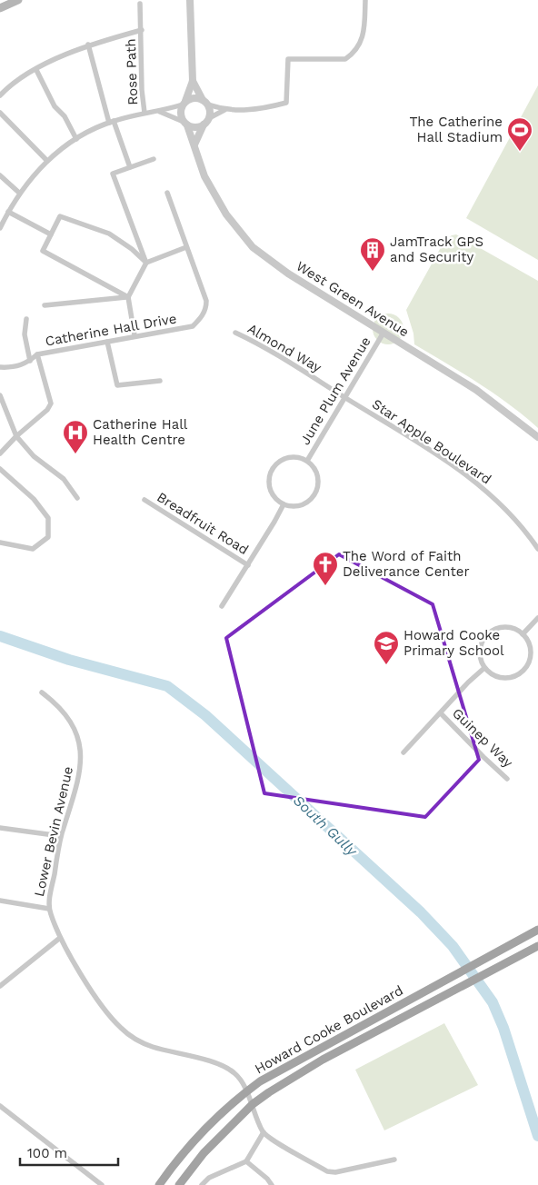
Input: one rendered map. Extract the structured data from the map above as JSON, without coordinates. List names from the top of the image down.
{
  "streets": {
    "main road": ["Howard Cooke Boulevard"],
    "street": [
      "Rose Path",
      "West Green Avenue",
      "Catherine Hall Drive",
      "Almond Way",
      "June Plum Avenue",
      "Star Apple Boulevard",
      "Breadfruit Road",
      "Guinep Way",
      "Lower Bevin Avenue"
    ]
  },
  "crossings": [
    ["West Green Avenue", "June Plum Avenue"],
    ["Almond Way", "June Plum Avenue"],
    ["Almond Way", "Star Apple Boulevard"],
    ["June Plum Avenue", "Star Apple Boulevard"],
    ["Lower Bevin Avenue", "Howard Cooke Boulevard"]
  ],
  "water": ["South Gully"],
  "places": {
    "sports": ["The Catherine Hall Stadium"],
    "building": ["JamTrack GPS and Security"],
    "hospital": ["Catherine Hall Health Centre"],
    "church": ["The Word of Faith Deliverance Center"],
    "school or university": ["Howard Cooke Primary School"]
  },
  "scale_bar": "100 m"
}
